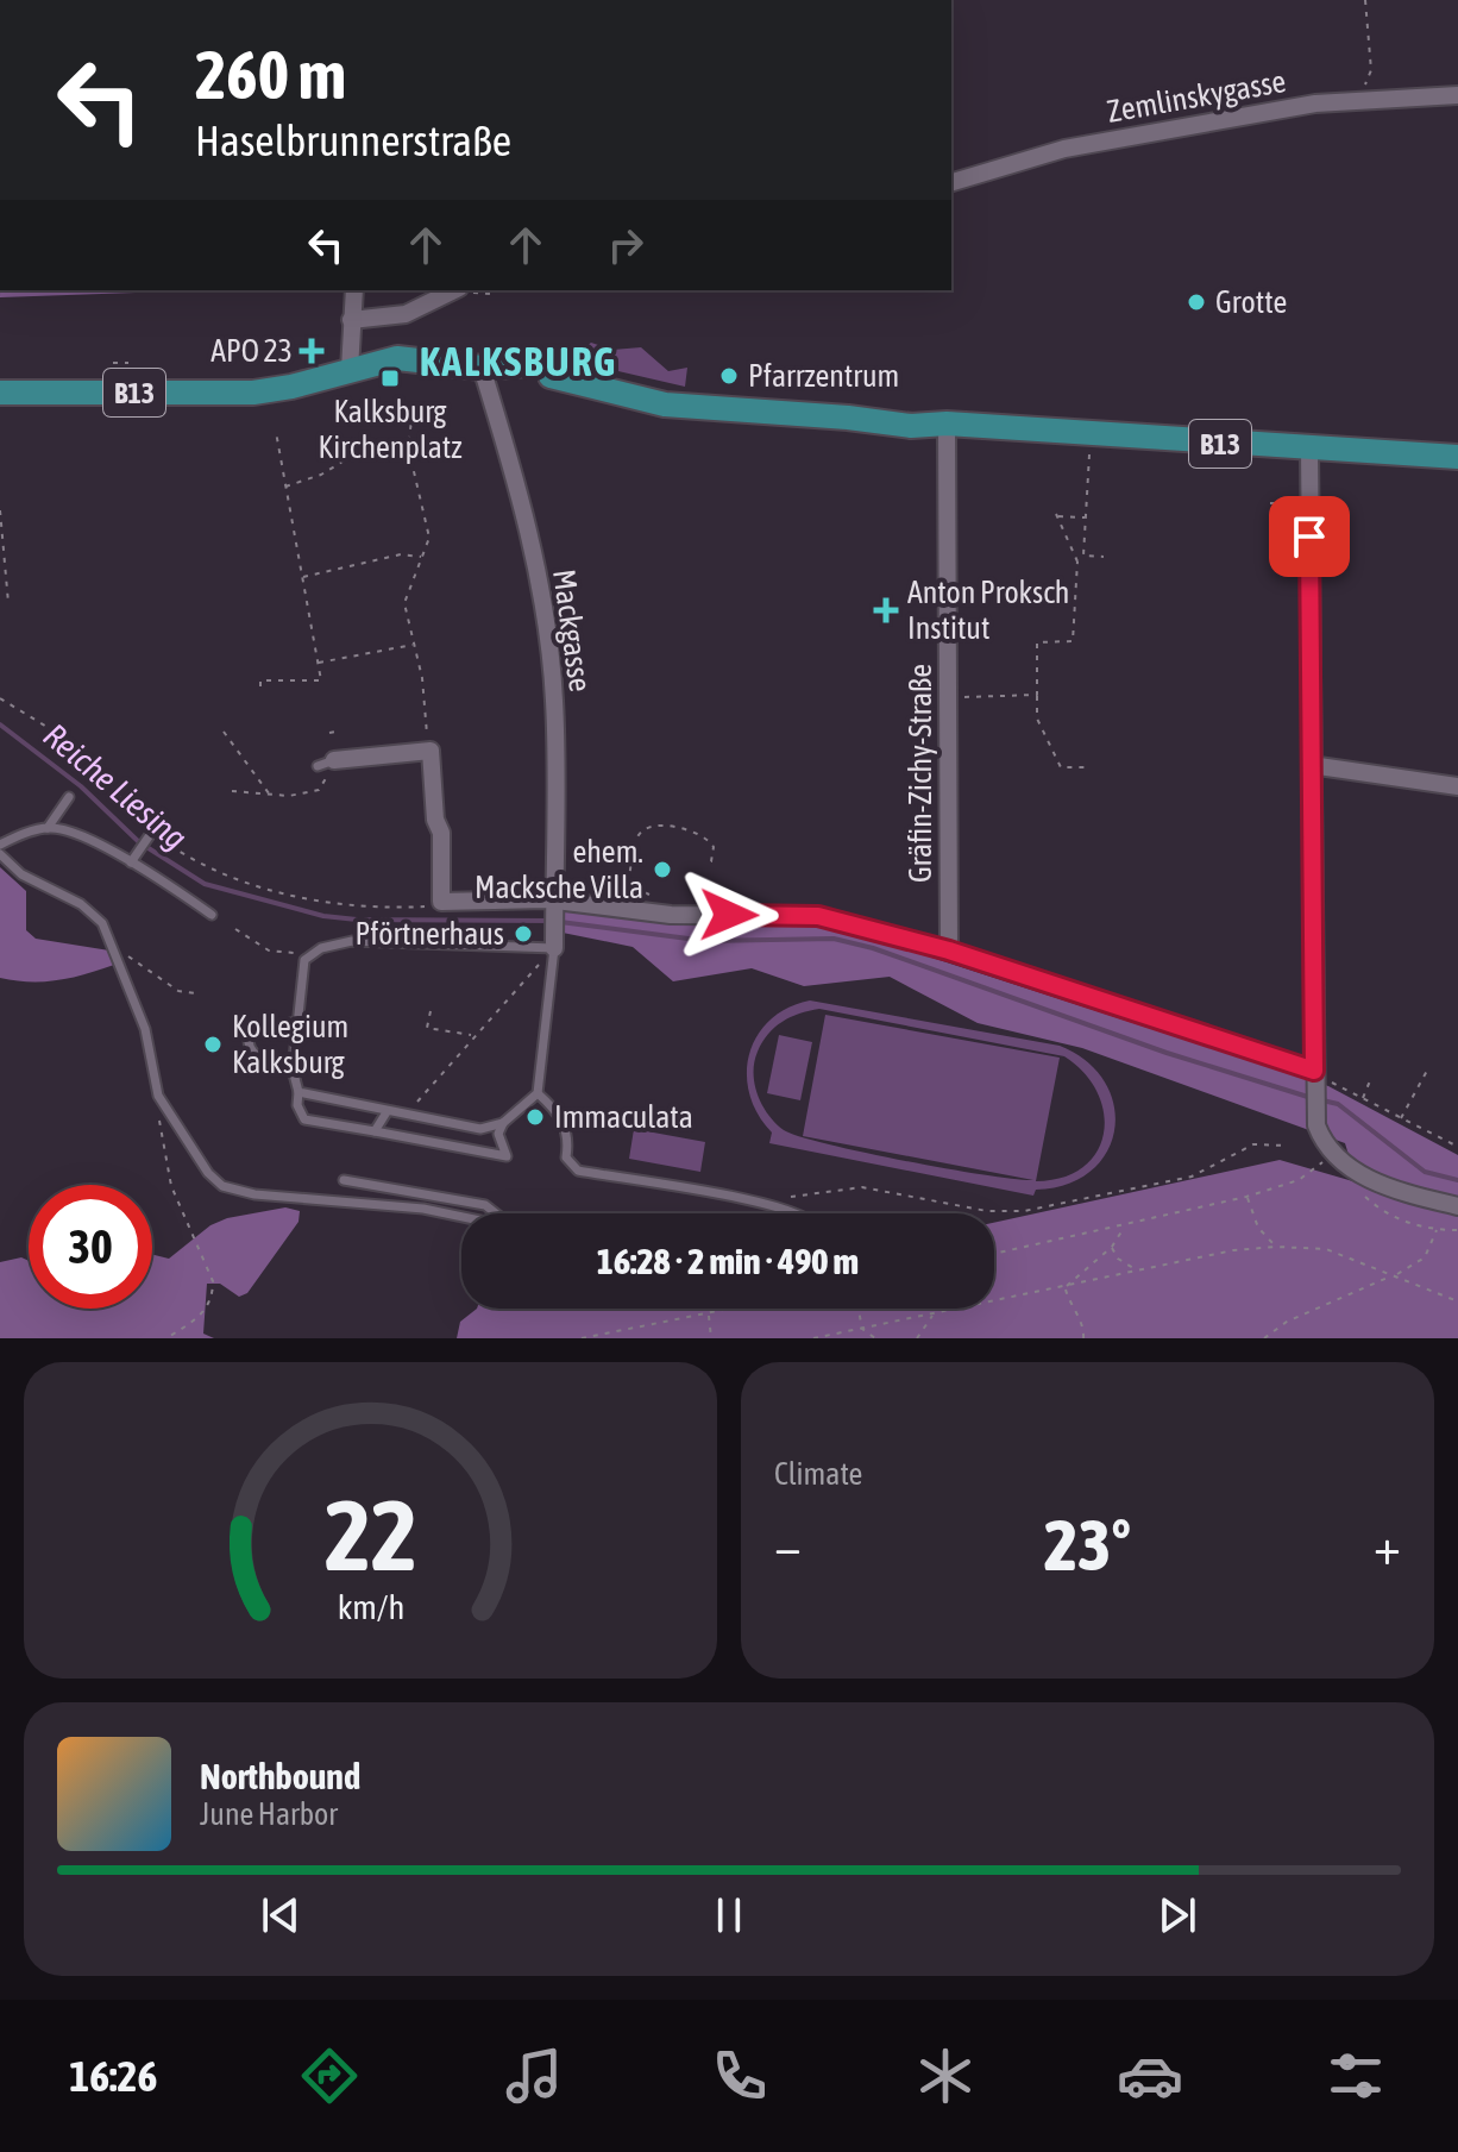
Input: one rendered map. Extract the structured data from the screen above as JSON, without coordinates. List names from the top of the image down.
{
  "streets": {
    "main road": ["B13"],
    "street": ["Zemlinskygasse", "Mackgasse", "Gräfin-Zichy-Straße"]
  },
  "crossings": [
    ["B13", "Mackgasse"],
    ["B13", "Gräfin-Zichy-Straße"]
  ],
  "districts": ["KALKSBURG"],
  "water": ["Reiche Liesing"],
  "places": {
    "other": [
      "Grotte",
      "Pfarrzentrum",
      "ehem. Macksche Villa",
      "Pförtnerhaus",
      "Kollegium Kalksburg",
      "Immaculata"
    ],
    "health": ["APO 23", "Anton Proksch Institut"],
    "transit": ["Kalksburg Kirchenplatz"]
  },
  "page": {
    "turn": ["260 m", "Haselbrunnerstraße"],
    "limit": "30",
    "trip": "16:28 · 2 min · 490 m",
    "tile": "Climate",
    "heat": ["−", "23°", "+"],
    "song": ["Northbound", "June Harbor"],
    "tabs": "16:26",
    "gauge": ["22", "km/h"]
  }
}
